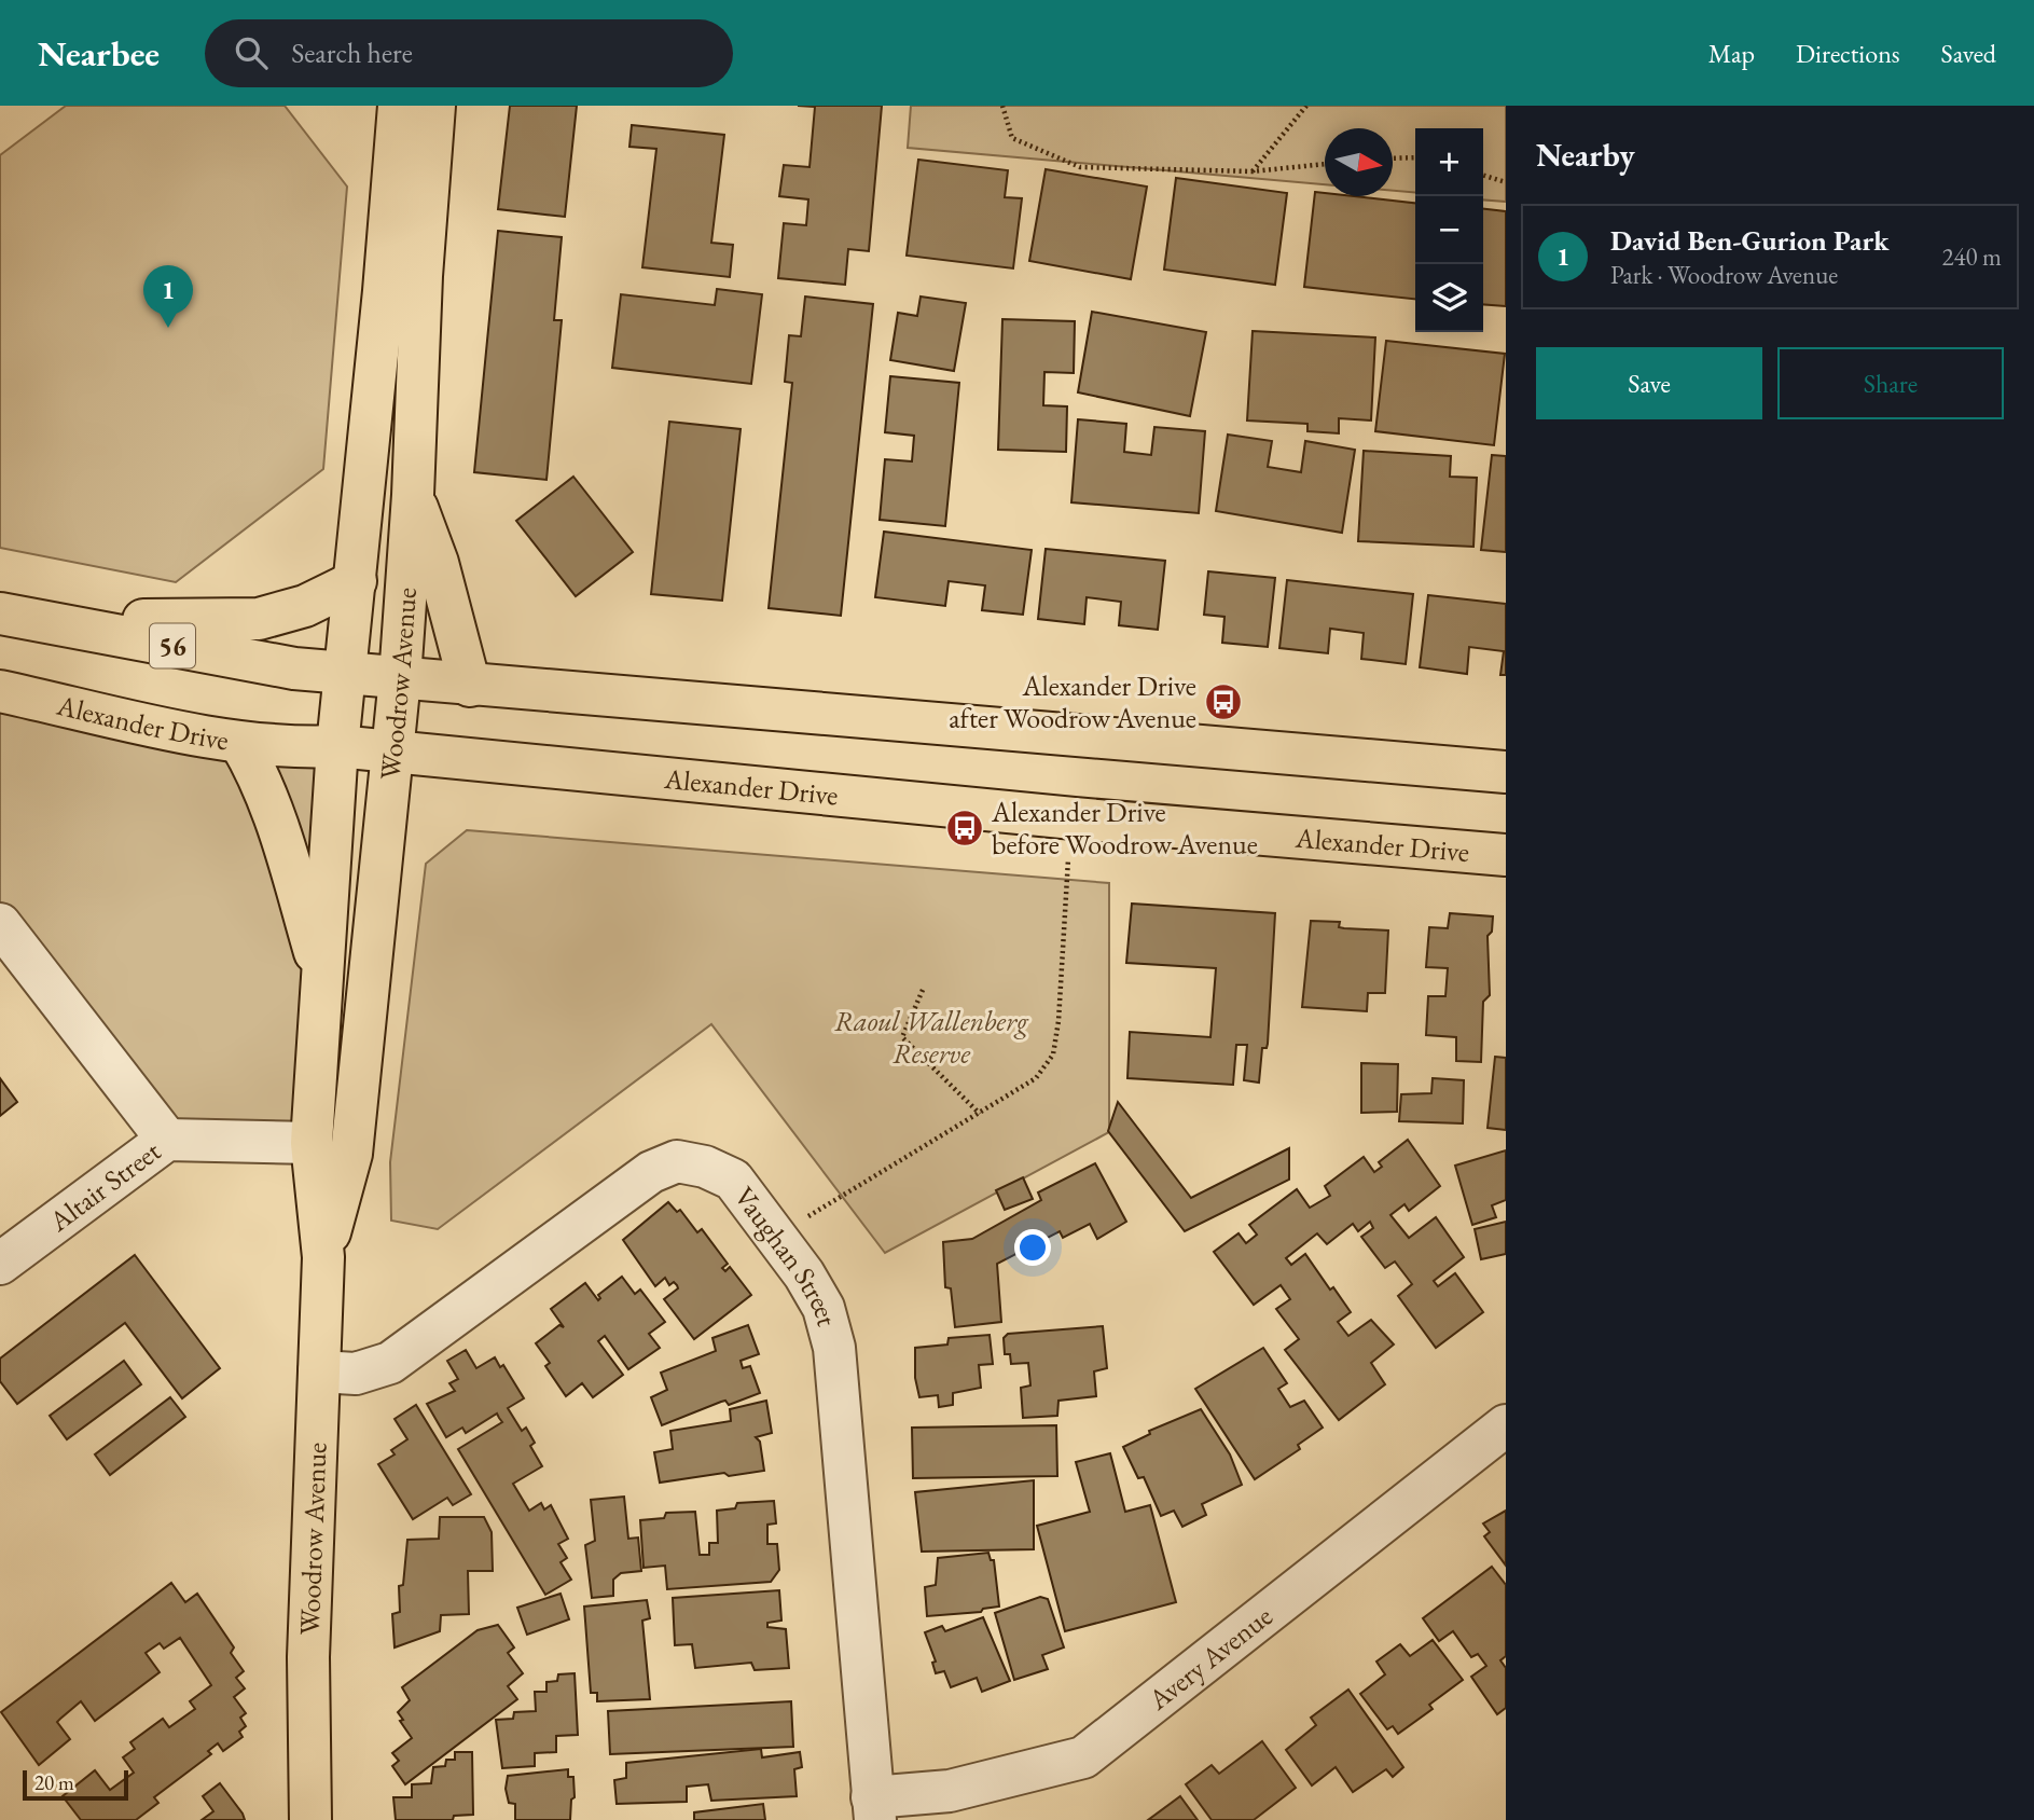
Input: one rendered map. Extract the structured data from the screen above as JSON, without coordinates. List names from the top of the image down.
{
  "streets": {
    "main road": ["56", "Woodrow Avenue", "Alexander Drive"],
    "street": ["Altair Street", "Vaughan Street", "Avery Avenue"]
  },
  "crossings": [
    ["56", "Woodrow Avenue"],
    ["Woodrow Avenue", "Alexander Drive"],
    ["Woodrow Avenue", "Altair Street"],
    ["Woodrow Avenue", "Vaughan Street"],
    ["Vaughan Street", "Avery Avenue"]
  ],
  "parks": ["Raoul Wallenberg Reserve"],
  "places": {
    "bus stop": ["Alexander Drive after Woodrow Avenue", "Alexander Drive before Woodrow Avenue"]
  },
  "scale_bar": "20 m",
  "north": "right",
  "page": {
    "header": "Nearbee",
    "search": "Search here",
    "nav": ["Map", "Directions", "Saved"],
    "heading": "Nearby",
    "map_buttons": ["+", "−"],
    "list": [
      {
        "mark": "1",
        "name": "David Ben-Gurion Park",
        "note": "Park · Woodrow Avenue",
        "value": "240 m"
      }
    ],
    "pins": "1",
    "buttons": ["Save", "Share"],
    "scale": "20 m"
  }
}
